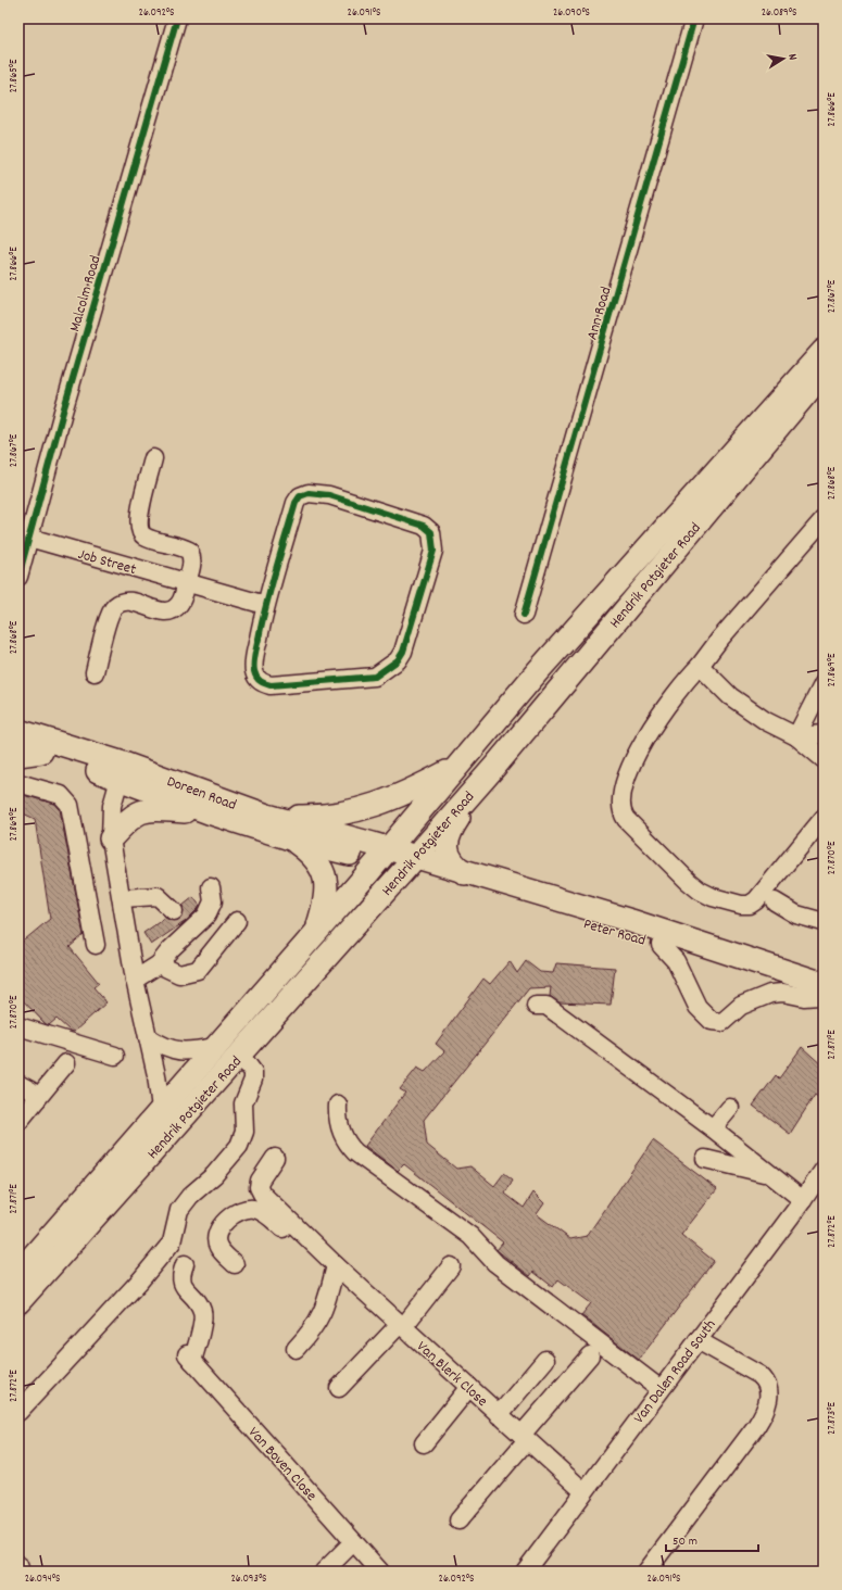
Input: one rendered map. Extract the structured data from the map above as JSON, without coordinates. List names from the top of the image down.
{
  "streets": {
    "main road": ["Hendrik Potgieter Road", "Doreen Road", "Peter Road"],
    "street": [
      "Malcolm Road",
      "Ann Road",
      "Job Street",
      "Van Dalen Road South",
      "Van Blerk Close",
      "Van Boven Close"
    ]
  },
  "crossings": [
    ["Malcolm Road", "Job Street"],
    ["Hendrik Potgieter Road", "Doreen Road"],
    ["Hendrik Potgieter Road", "Peter Road"],
    ["Van Dalen Road South", "Van Blerk Close"]
  ],
  "scale_bar": "50 m",
  "north": "right",
  "coordinates": [
    "26.092°S",
    "26.091°S",
    "26.090°S",
    "26.089°S",
    "27.865°E",
    "27.866°E",
    "27.867°E",
    "27.868°E",
    "27.869°E",
    "27.870°E",
    "27.871°E",
    "27.872°E",
    "27.873°E",
    "26.094°S",
    "26.093°S"
  ]
}
